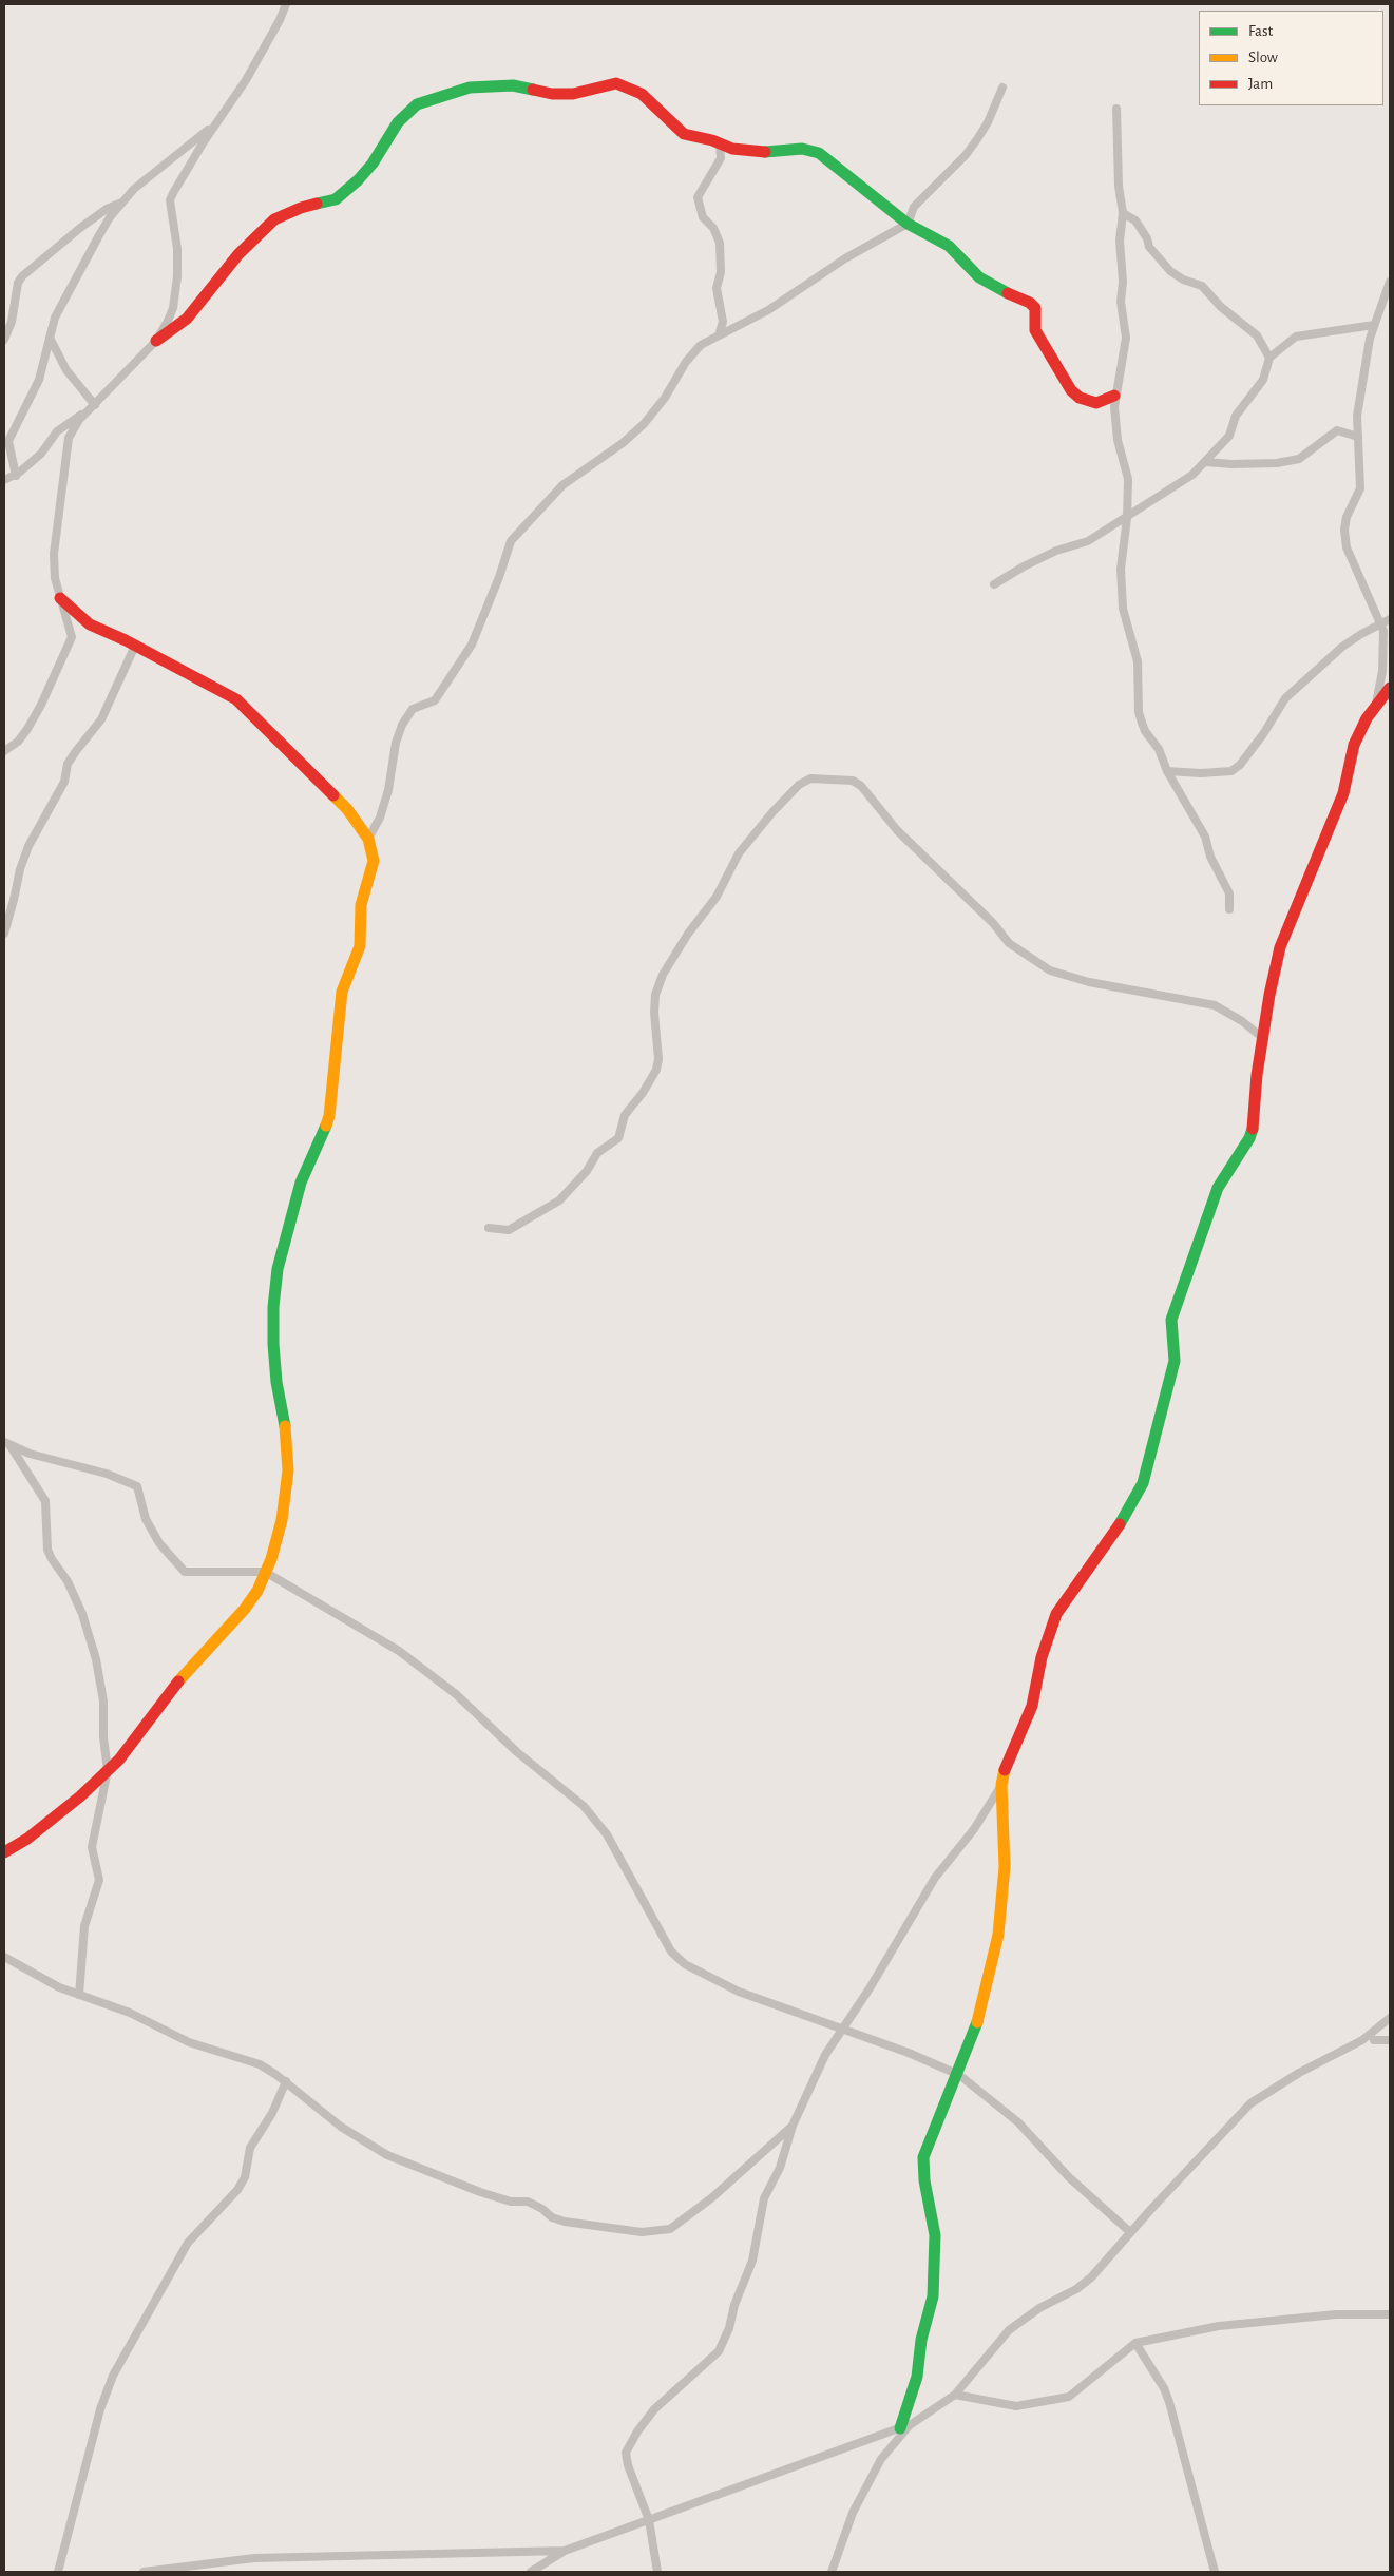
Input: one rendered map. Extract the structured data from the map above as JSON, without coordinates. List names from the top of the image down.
{
  "legend": ["Fast", "Slow", "Jam"]
}
